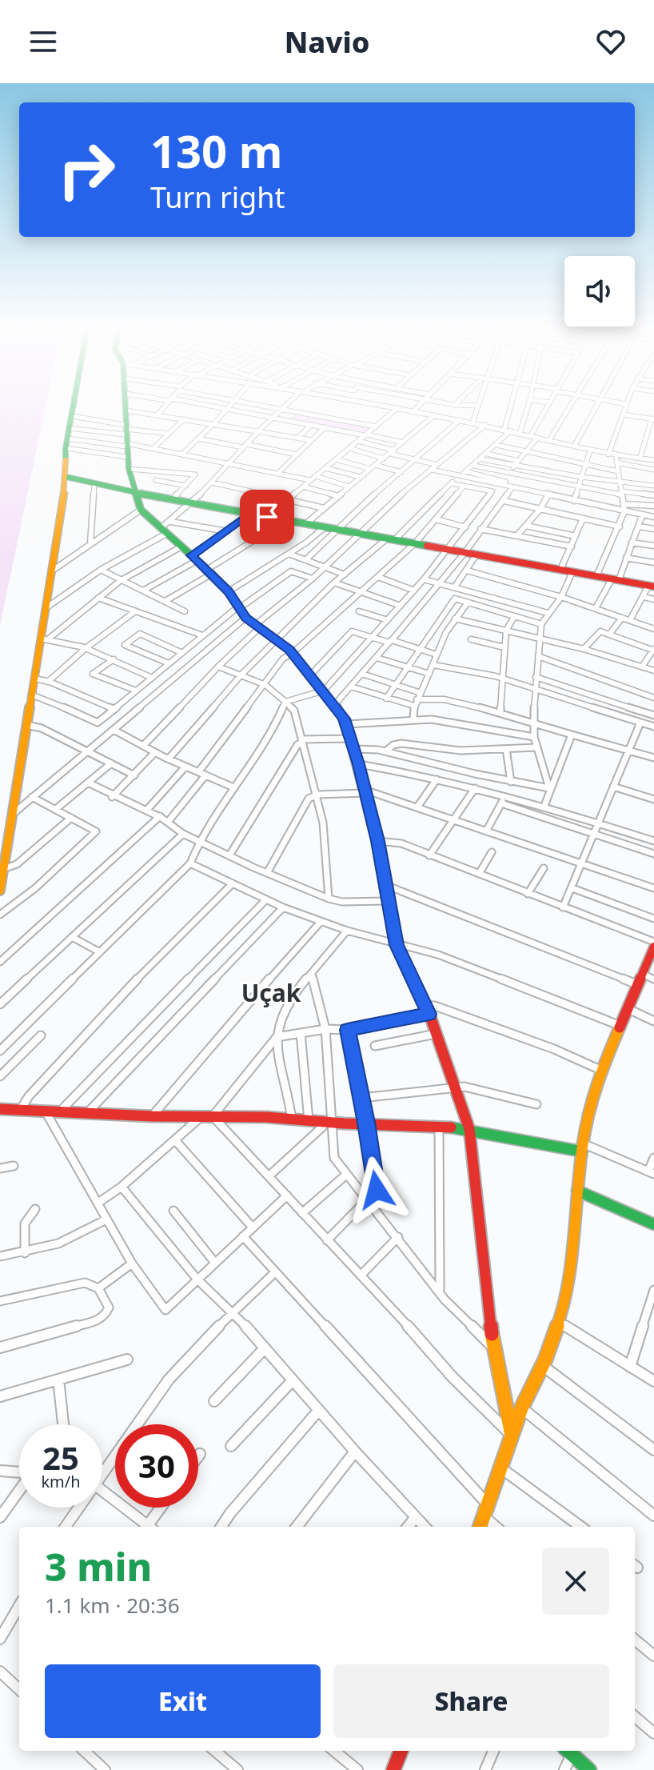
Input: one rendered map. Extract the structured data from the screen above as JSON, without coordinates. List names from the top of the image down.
{
  "districts": ["Uçak"],
  "page": {
    "header": "Navio",
    "turn": ["130 m", "Turn right"],
    "speed": "25 km/h",
    "limit": "30",
    "heading": ["3 min", "1.1 km · 20:36"],
    "buttons": ["Exit", "Share"]
  }
}
